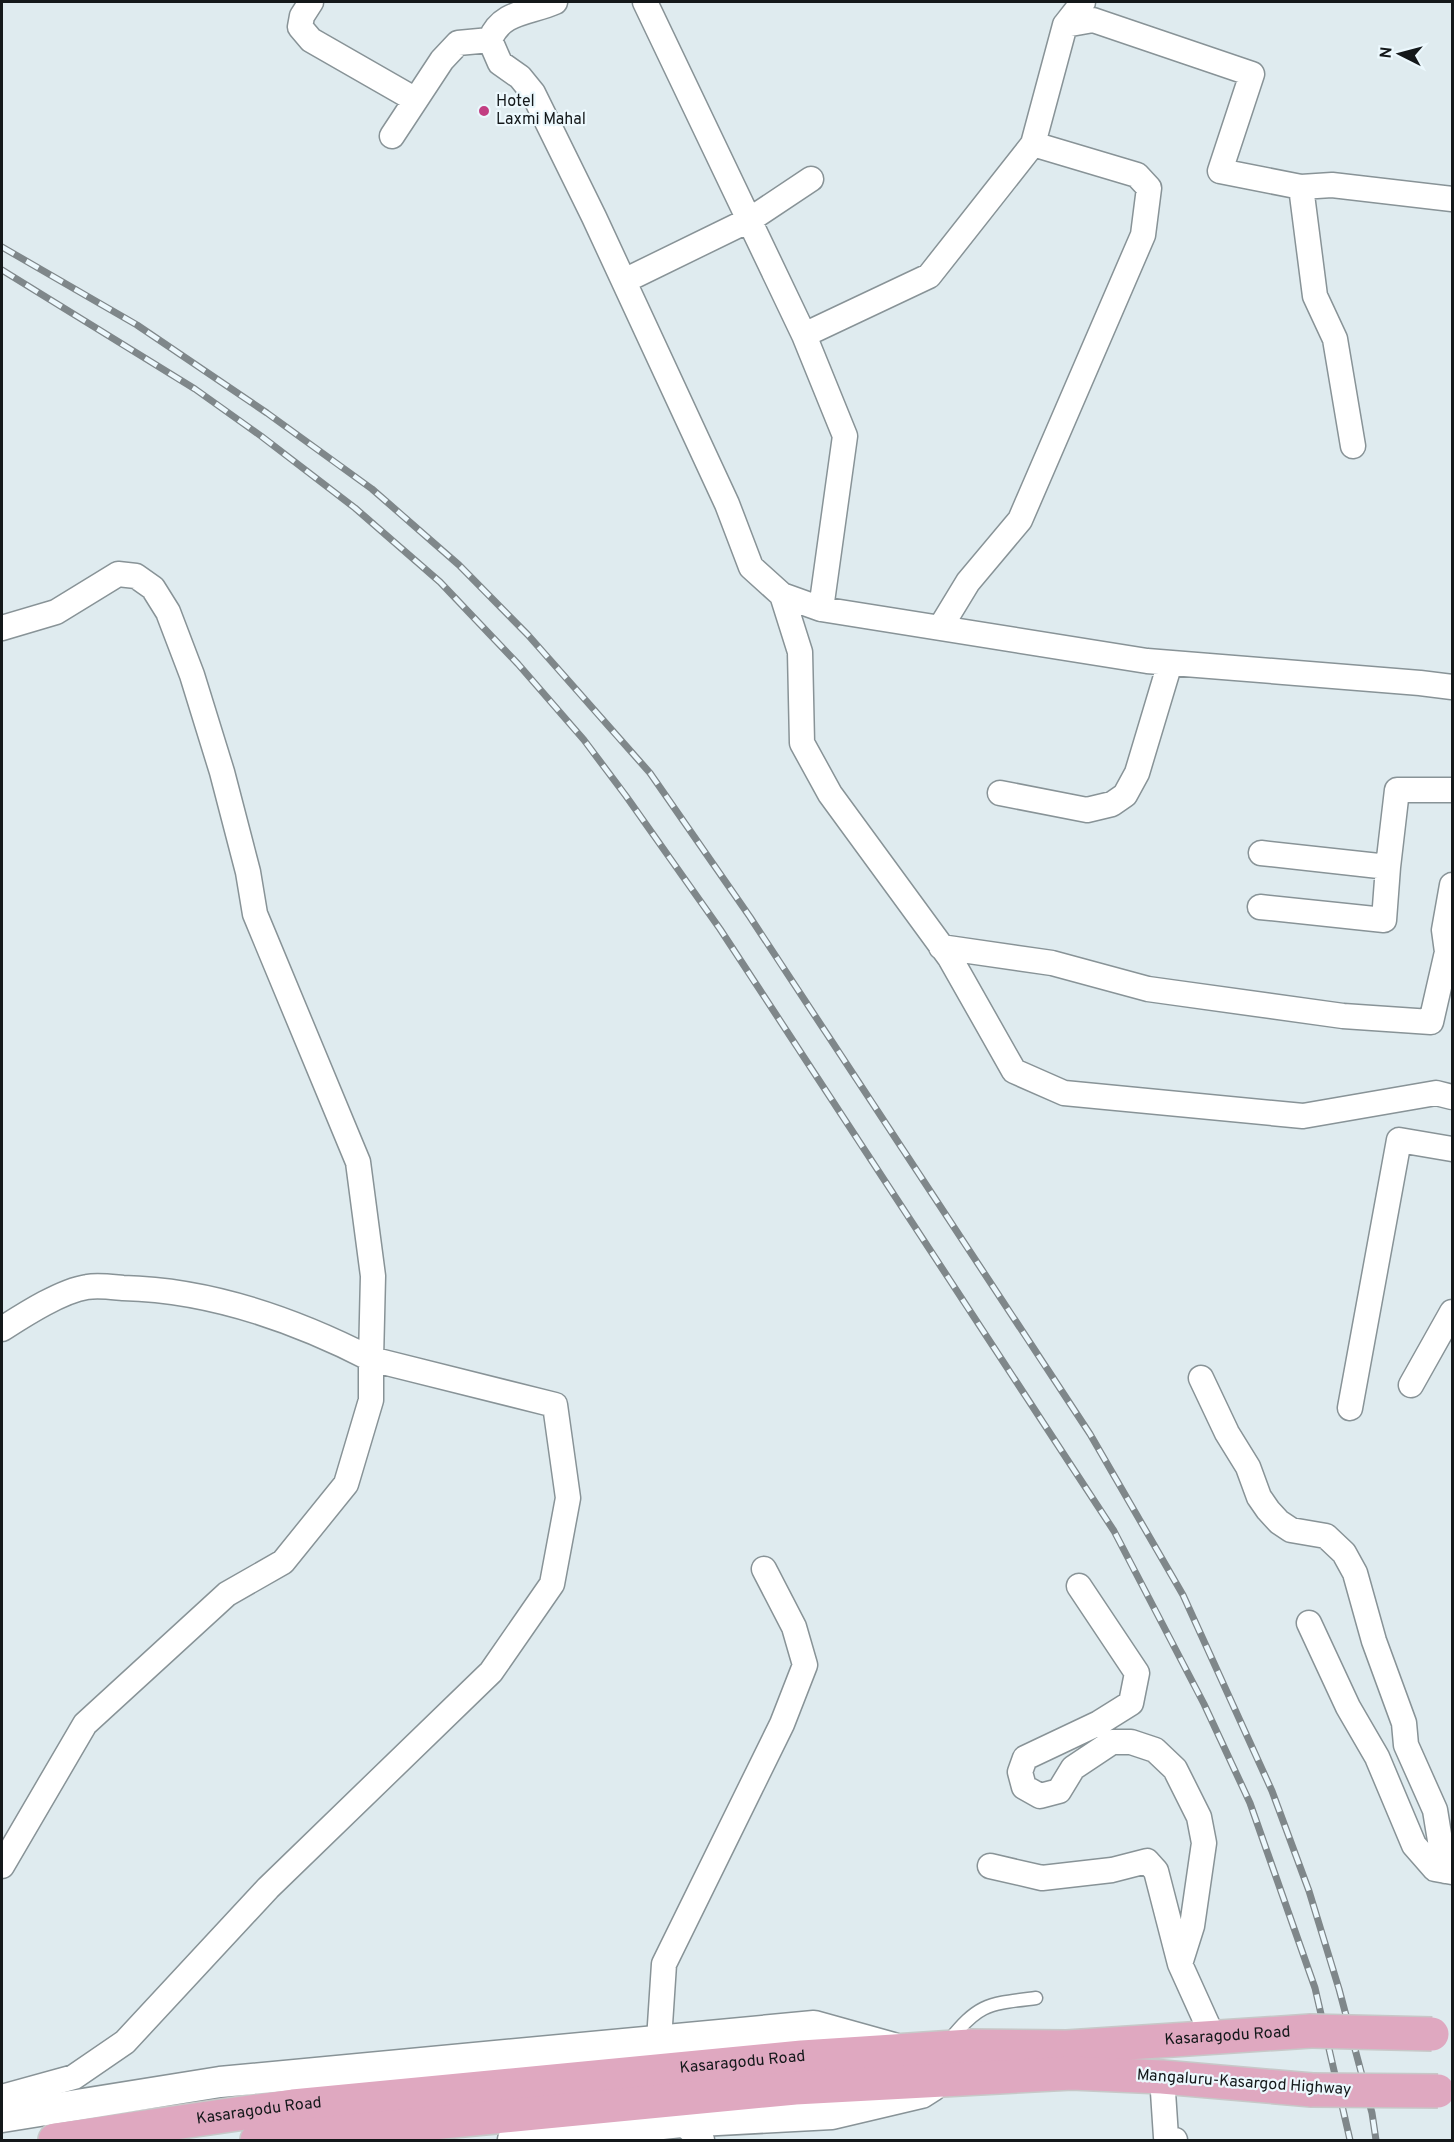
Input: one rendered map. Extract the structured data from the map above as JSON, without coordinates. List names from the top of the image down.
{
  "streets": {
    "highway": ["Kasaragodu Road", "Mangaluru-Kasargod Highway"]
  },
  "crossings": [
    ["Kasaragodu Road", "Mangaluru-Kasargod Highway"]
  ],
  "places": ["Hotel Laxmi Mahal"],
  "north": "left"
}
